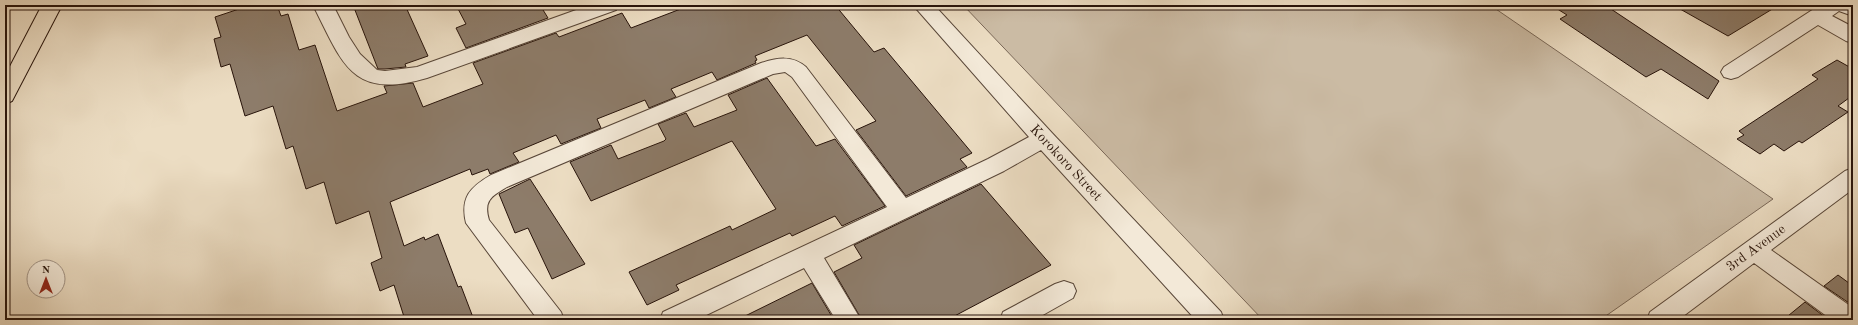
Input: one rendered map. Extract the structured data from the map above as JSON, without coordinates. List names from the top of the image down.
{
  "streets": {
    "street": ["Korokoro Street", "3rd Avenue"]
  },
  "north": "top"
}
